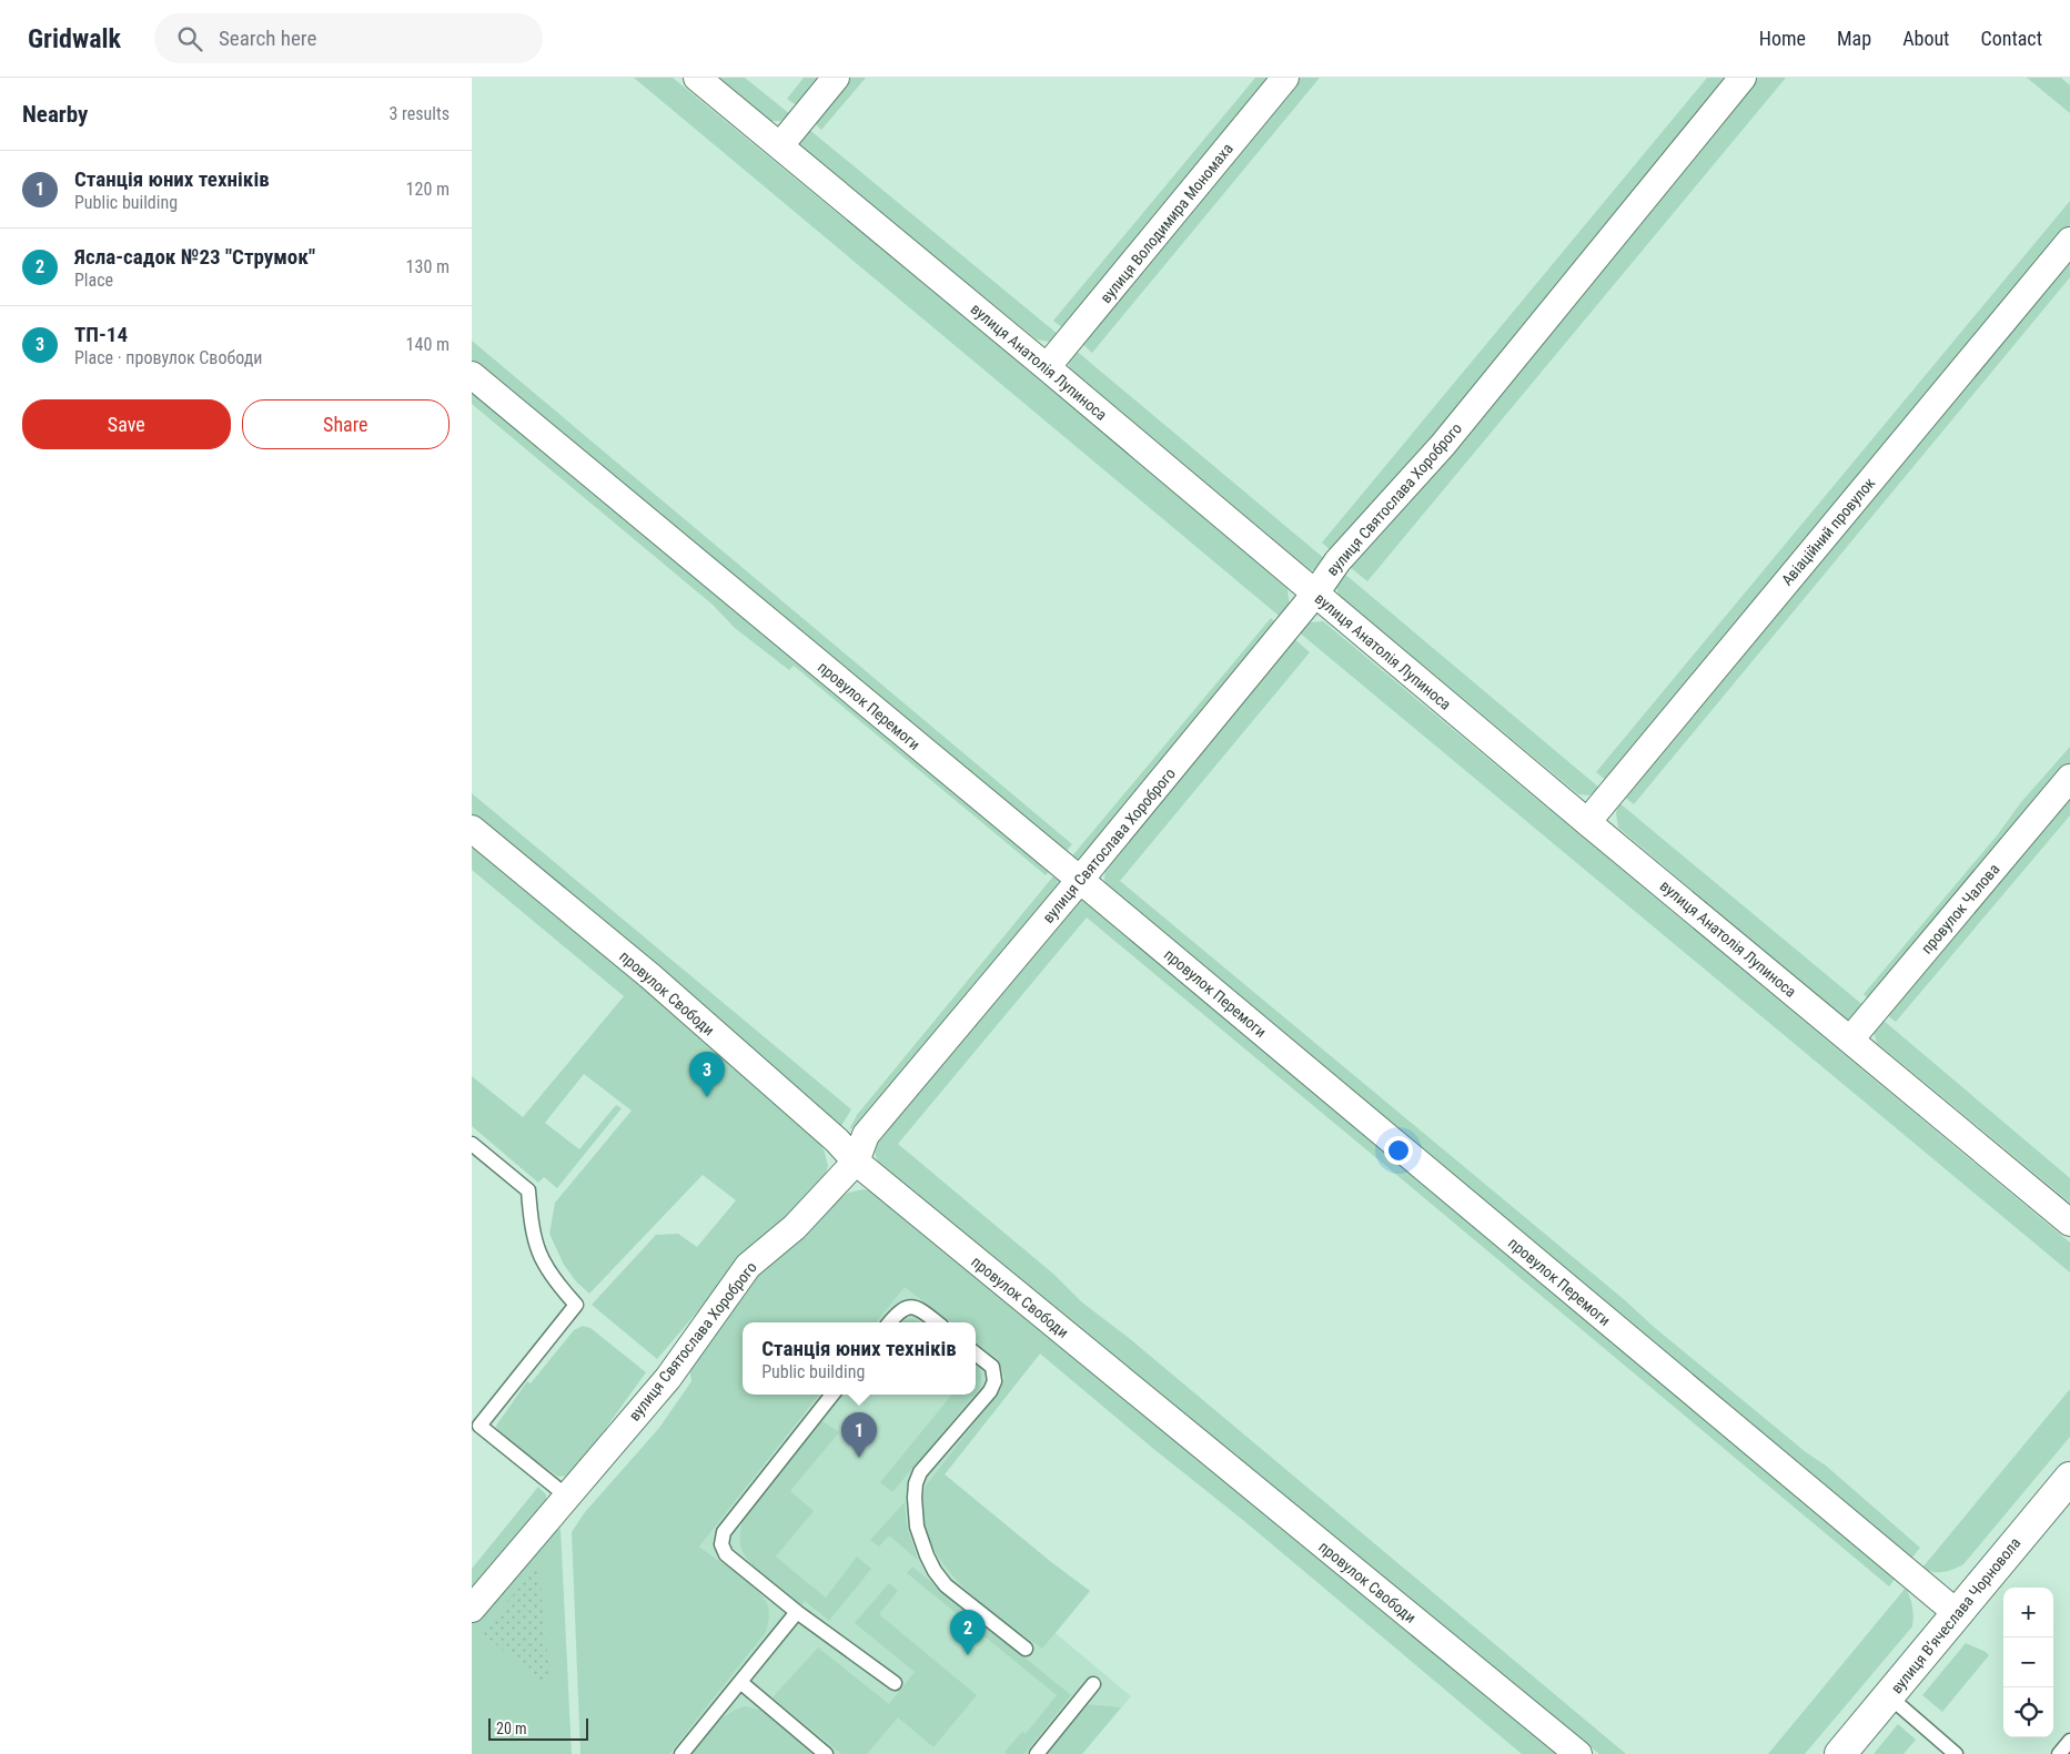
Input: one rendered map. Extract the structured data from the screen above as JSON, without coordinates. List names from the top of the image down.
{
  "streets": {
    "main road": ["вулиця Вʼячеслава Чорновола"],
    "street": [
      "вулиця Володимира Мономаха",
      "вулиця Анатолія Лупиноса",
      "вулиця Святослава Хороброго",
      "Авіаційний провулок",
      "провулок Перемоги",
      "провулок Чалова",
      "провулок Свободи"
    ]
  },
  "crossings": [
    ["вулиця Володимира Мономаха", "вулиця Анатолія Лупиноса"],
    ["вулиця Анатолія Лупиноса", "вулиця Святослава Хороброго"],
    ["вулиця Анатолія Лупиноса", "Авіаційний провулок"],
    ["вулиця Анатолія Лупиноса", "провулок Чалова"],
    ["вулиця Святослава Хороброго", "провулок Перемоги"],
    ["вулиця Святослава Хороброго", "провулок Свободи"],
    ["провулок Перемоги", "вулиця Вʼячеслава Чорновола"]
  ],
  "scale_bar": "20 m",
  "page": {
    "header": "Gridwalk",
    "search": "Search here",
    "nav": [
      "Home",
      "Map",
      "About",
      "Contact"
    ],
    "heading": ["Nearby", "3 results"],
    "list": [
      {
        "mark": "1",
        "name": "Станція юних техніків",
        "note": "Public building",
        "value": "120 m"
      },
      {
        "mark": "2",
        "name": "Ясла-садок №23 \"Струмок\"",
        "note": "Place",
        "value": "130 m"
      },
      {
        "mark": "3",
        "name": "ТП-14",
        "note": "Place · провулок Свободи",
        "value": "140 m"
      }
    ],
    "buttons": ["Save", "Share"],
    "pins": ["3", "1", "2"],
    "popup": ["Станція юних техніків", "Public building"],
    "map_buttons": ["+", "−"],
    "scale": "20 m"
  }
}
